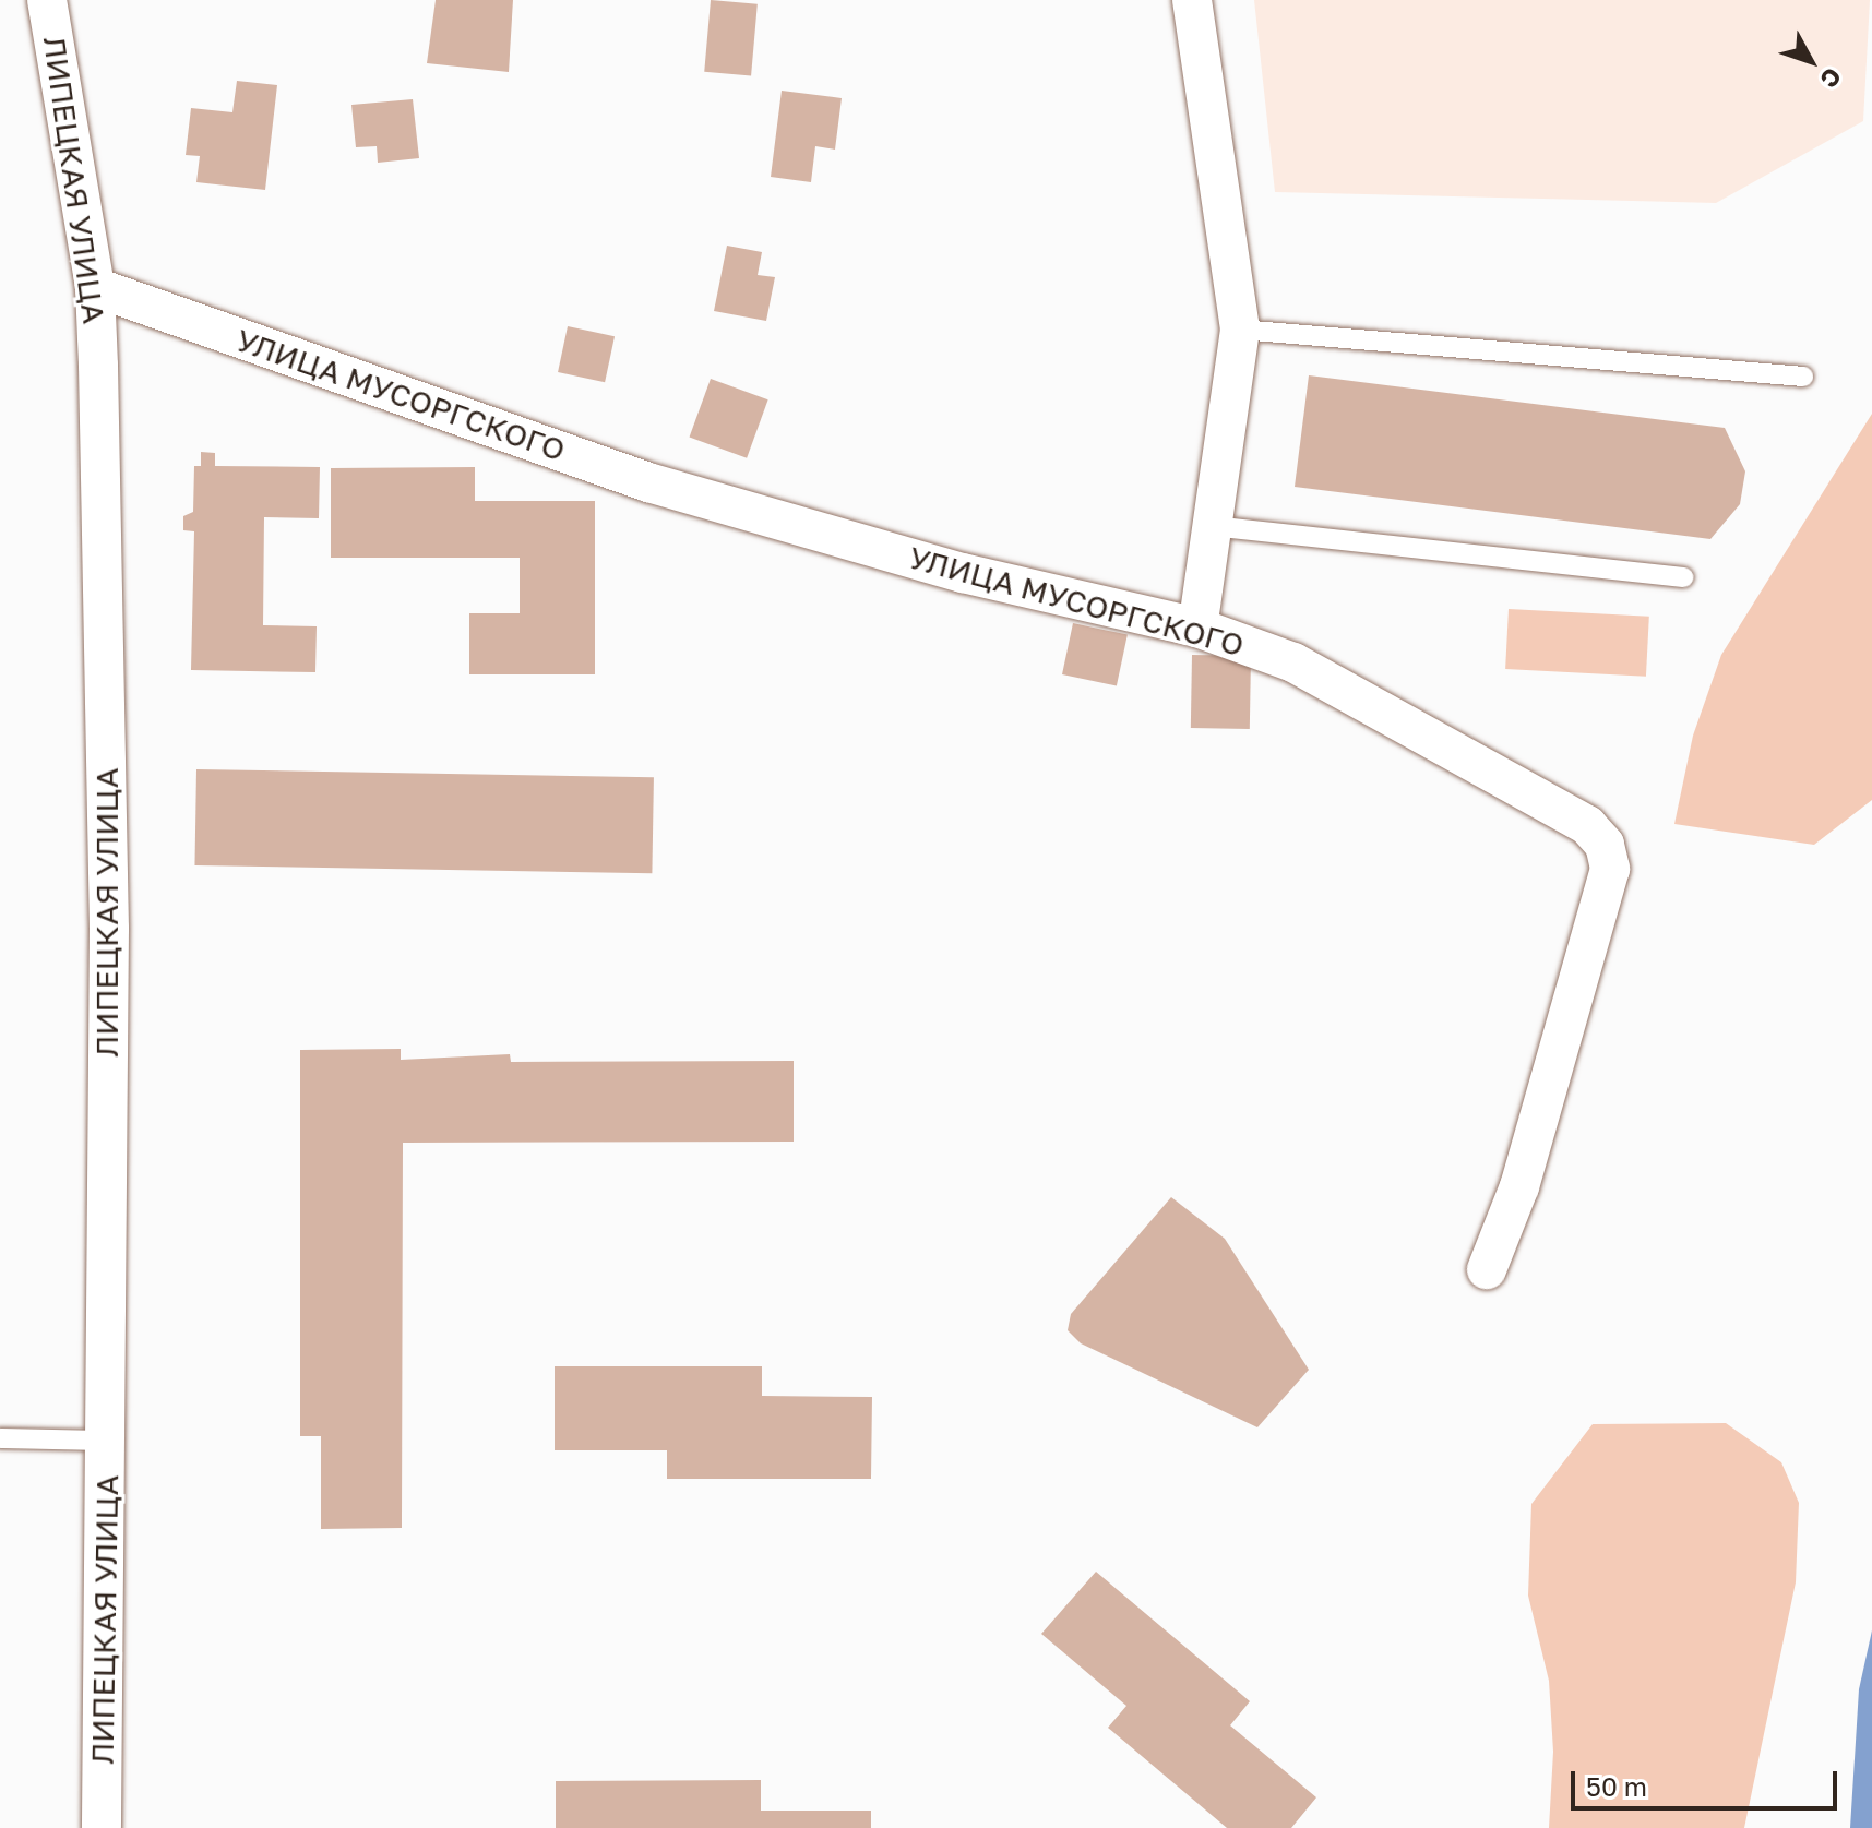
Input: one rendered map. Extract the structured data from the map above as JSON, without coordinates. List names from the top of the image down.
{
  "streets": {
    "street": ["ЛИПЕЦКАЯ УЛИЦА", "УЛИЦА МУСОРГСКОГО"]
  },
  "crossings": [
    ["ЛИПЕЦКАЯ УЛИЦА", "УЛИЦА МУСОРГСКОГО"]
  ],
  "scale_bar": "50 m",
  "north": "bottom right"
}
